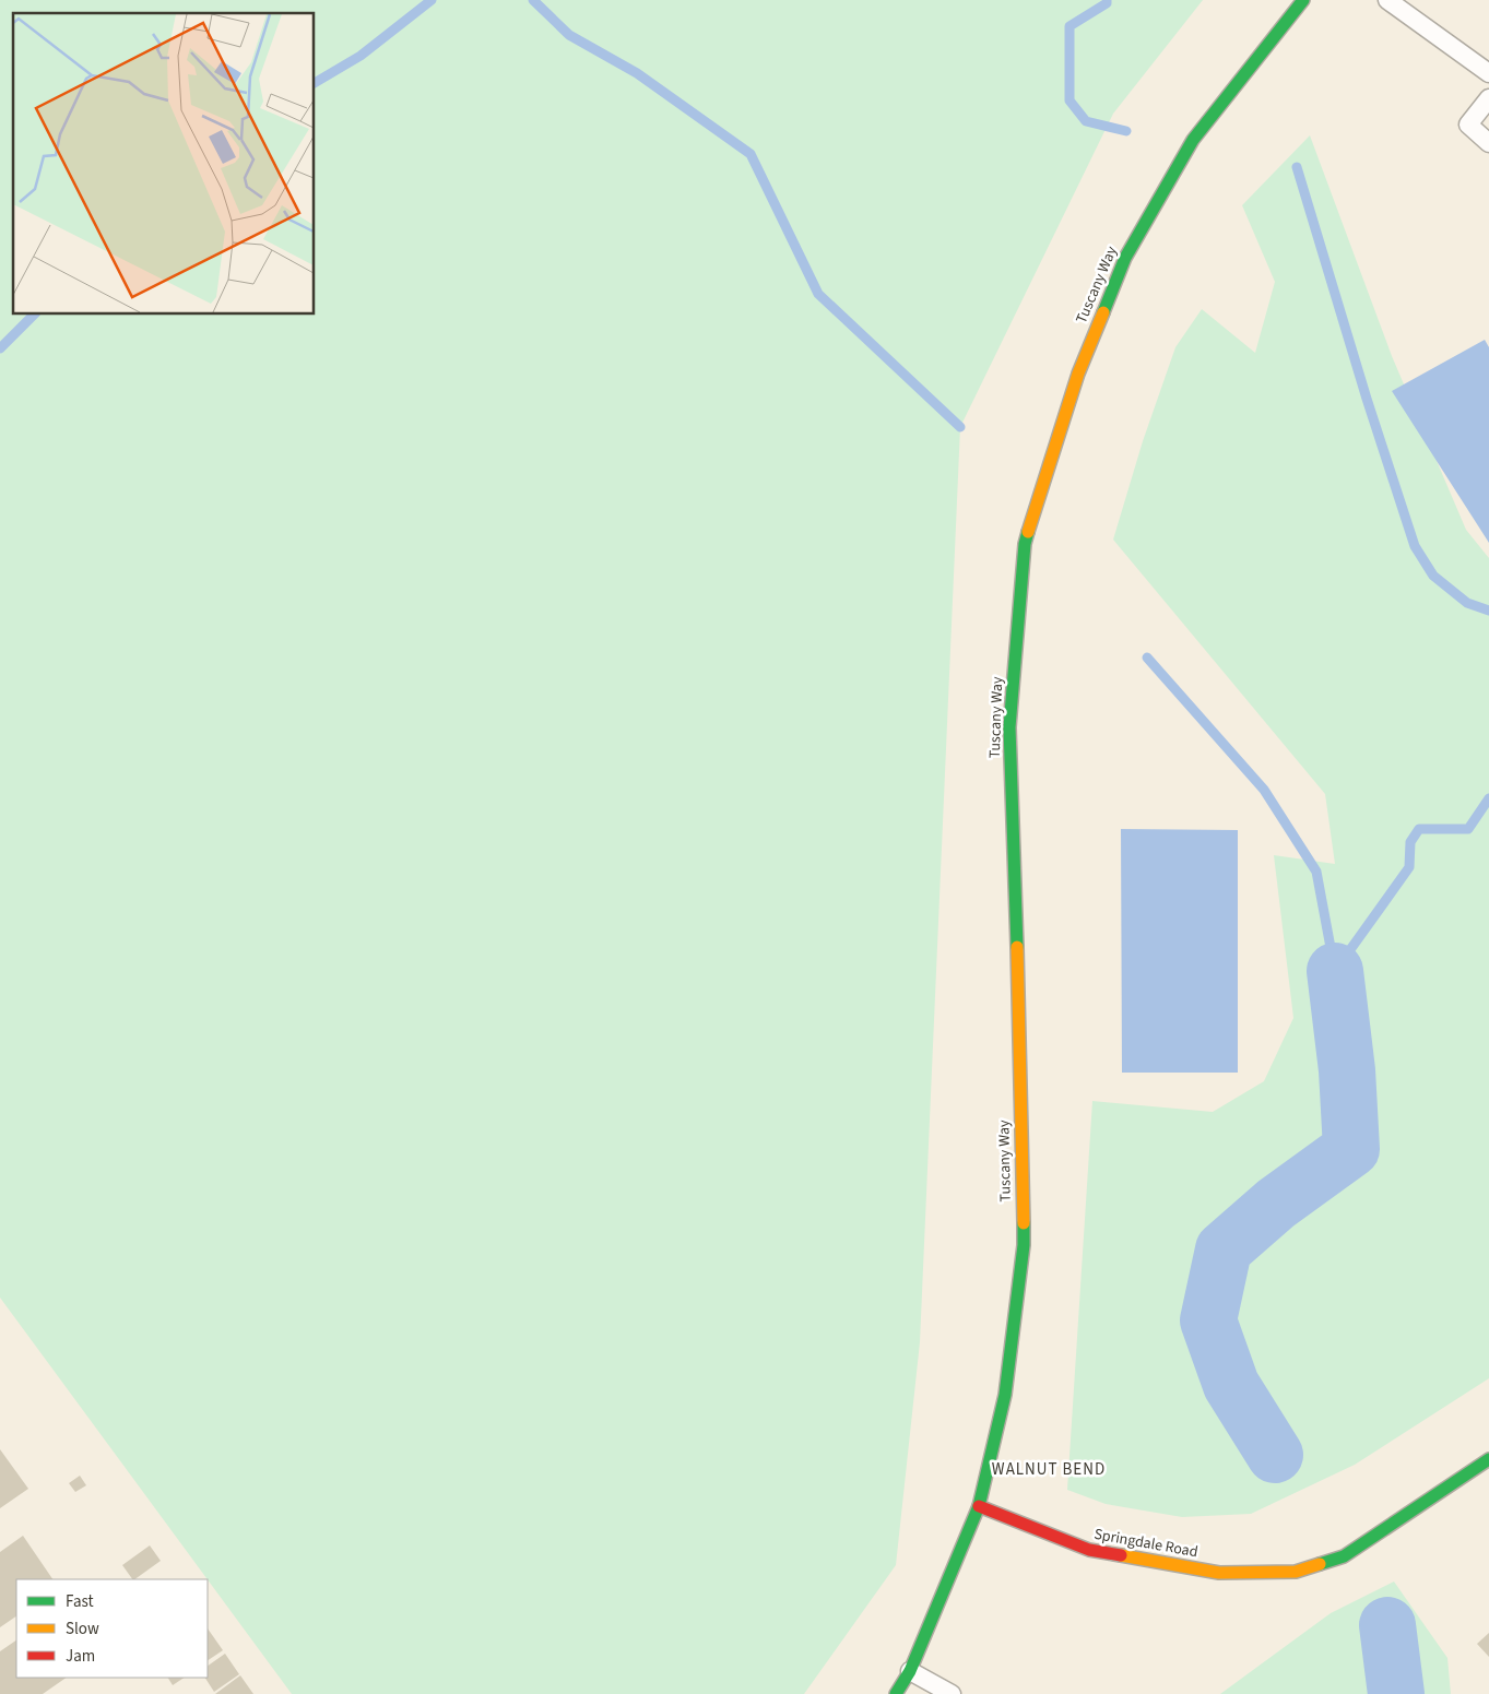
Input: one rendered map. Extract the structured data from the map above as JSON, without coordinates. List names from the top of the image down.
{
  "streets": {
    "main road": ["Tuscany Way", "Springdale Road"]
  },
  "crossings": [
    ["Tuscany Way", "Springdale Road"]
  ],
  "districts": ["WALNUT BEND"],
  "legend": ["Fast", "Slow", "Jam"]
}
